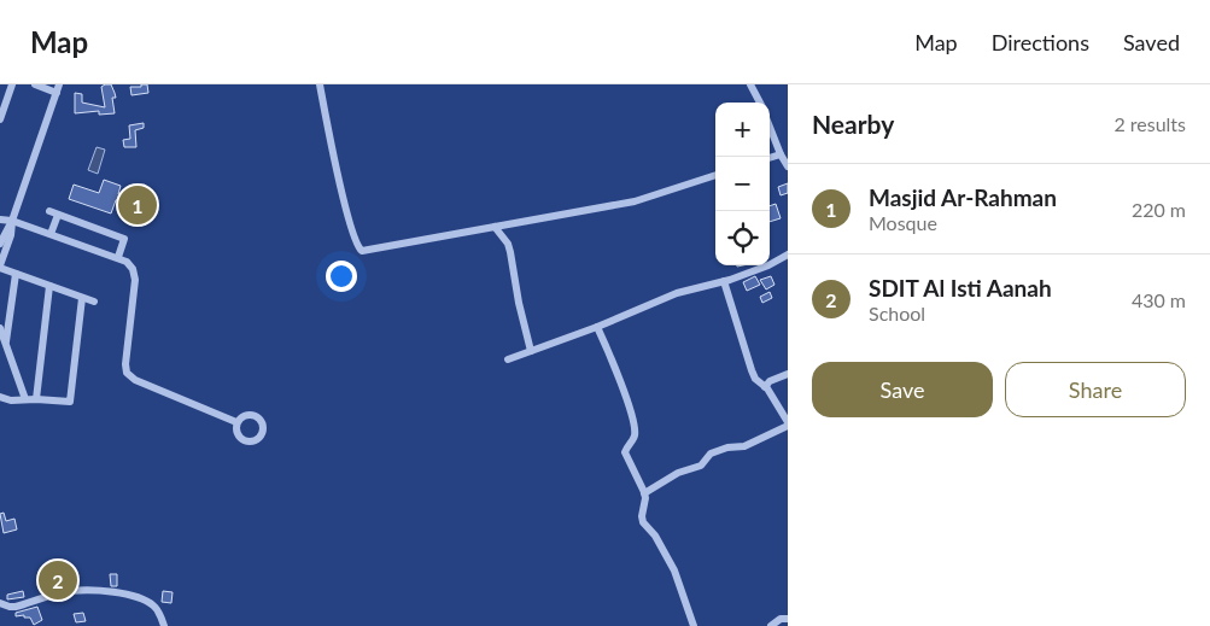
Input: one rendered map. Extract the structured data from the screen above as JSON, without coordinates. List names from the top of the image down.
{
  "page": {
    "header": "Map",
    "nav": ["Map", "Directions", "Saved"],
    "heading": ["Nearby", "2 results"],
    "map_buttons": ["+", "−"],
    "list": [
      {
        "mark": "1",
        "name": "Masjid Ar-Rahman",
        "note": "Mosque",
        "value": "220 m"
      },
      {
        "mark": "2",
        "name": "SDIT Al Isti Aanah",
        "note": "School",
        "value": "430 m"
      }
    ],
    "pins": ["1", "2"],
    "buttons": ["Save", "Share"]
  }
}
